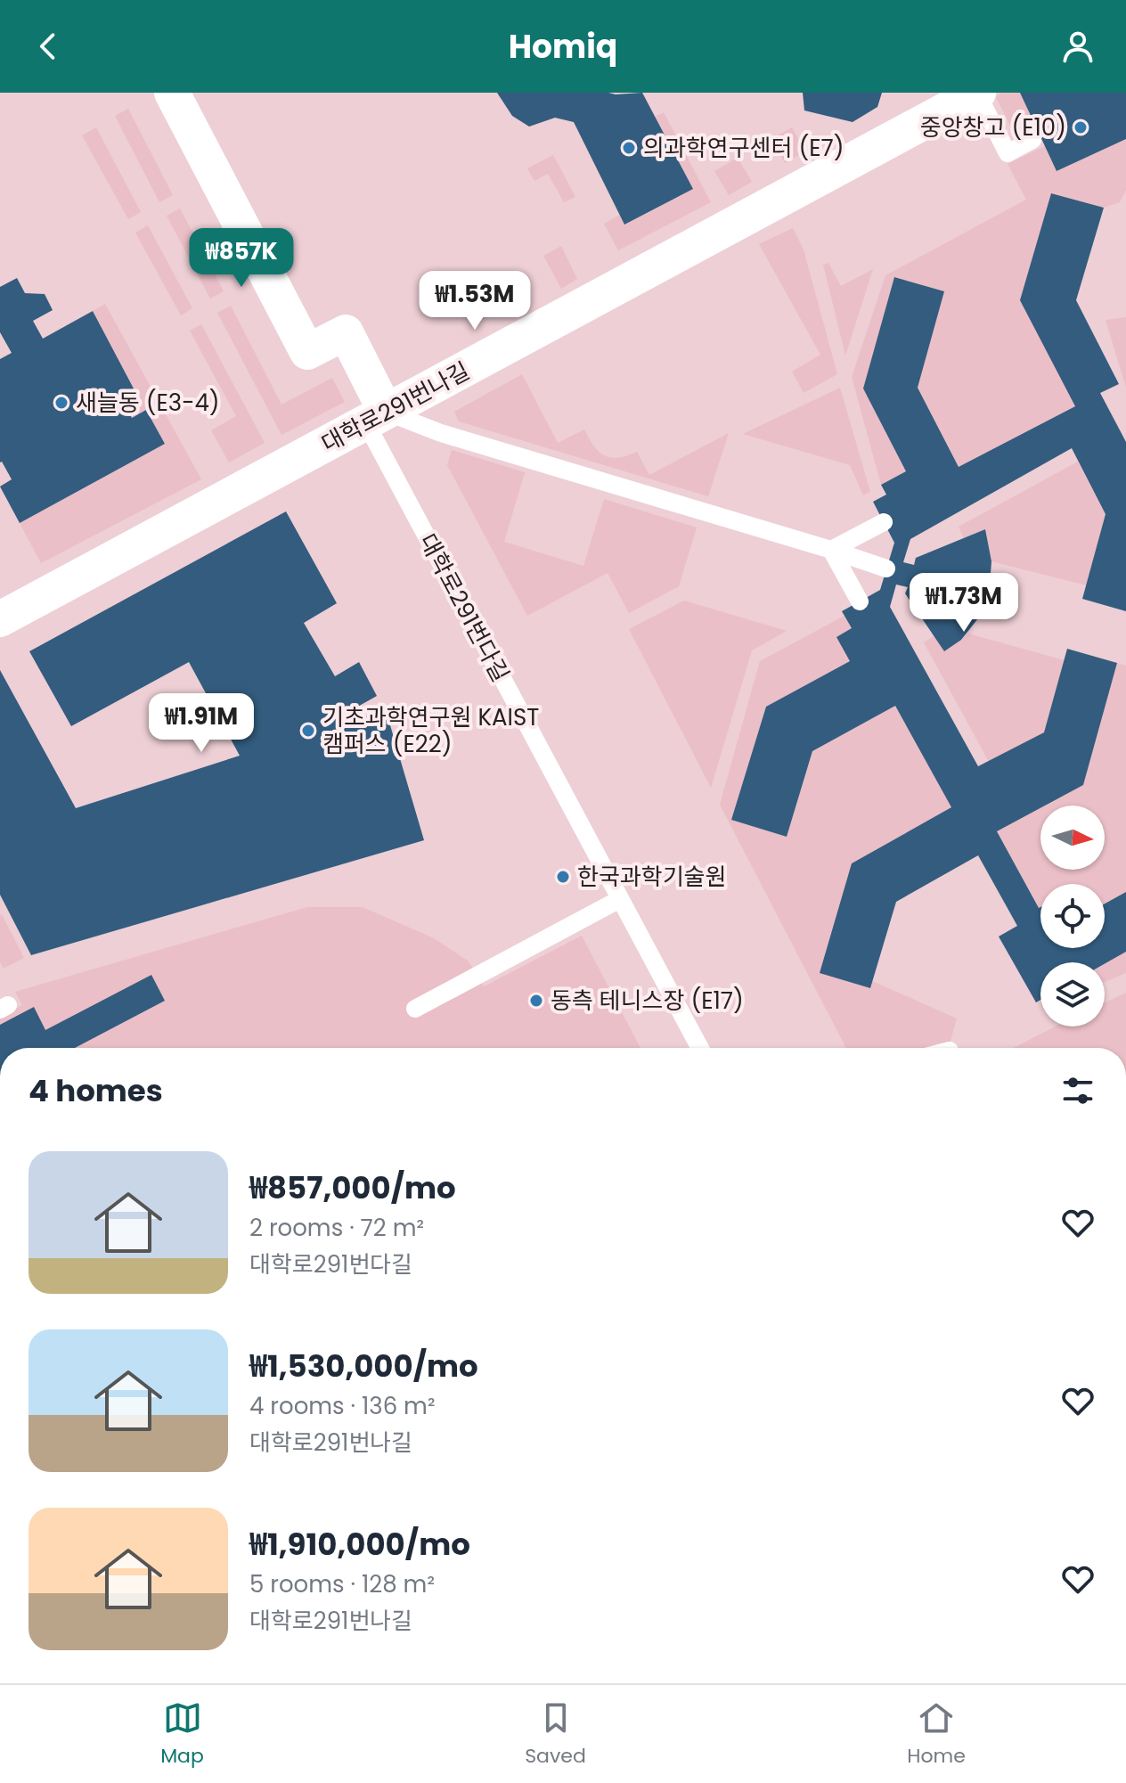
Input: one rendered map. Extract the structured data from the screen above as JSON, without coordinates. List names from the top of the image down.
{
  "streets": {
    "street": ["대학로291번나길", "대학로291번다길"]
  },
  "crossings": [
    ["대학로291번나길", "대학로291번다길"]
  ],
  "places": [
    "중앙창고 (E10)",
    "의과학연구센터 (E7)",
    "새늘동 (E3-4)",
    "기초과학연구원 KAIST 캠퍼스 (E22)",
    "한국과학기술원",
    "동측 테니스장 (E17)"
  ],
  "north": "right",
  "page": {
    "header": "Homiq",
    "price": [
      "₩857K",
      "₩1.53M",
      "₩1.73M",
      "₩1.91M"
    ],
    "heading": "4 homes",
    "list": [
      {
        "name": "₩857,000/mo",
        "note": "2 rooms · 72 m² · 대학로291번다길"
      },
      {
        "name": "₩1,530,000/mo",
        "note": "4 rooms · 136 m² · 대학로291번나길"
      },
      {
        "name": "₩1,910,000/mo",
        "note": "5 rooms · 128 m² · 대학로291번나길"
      }
    ],
    "tabs": ["Map", "Saved", "Home"]
  }
}
